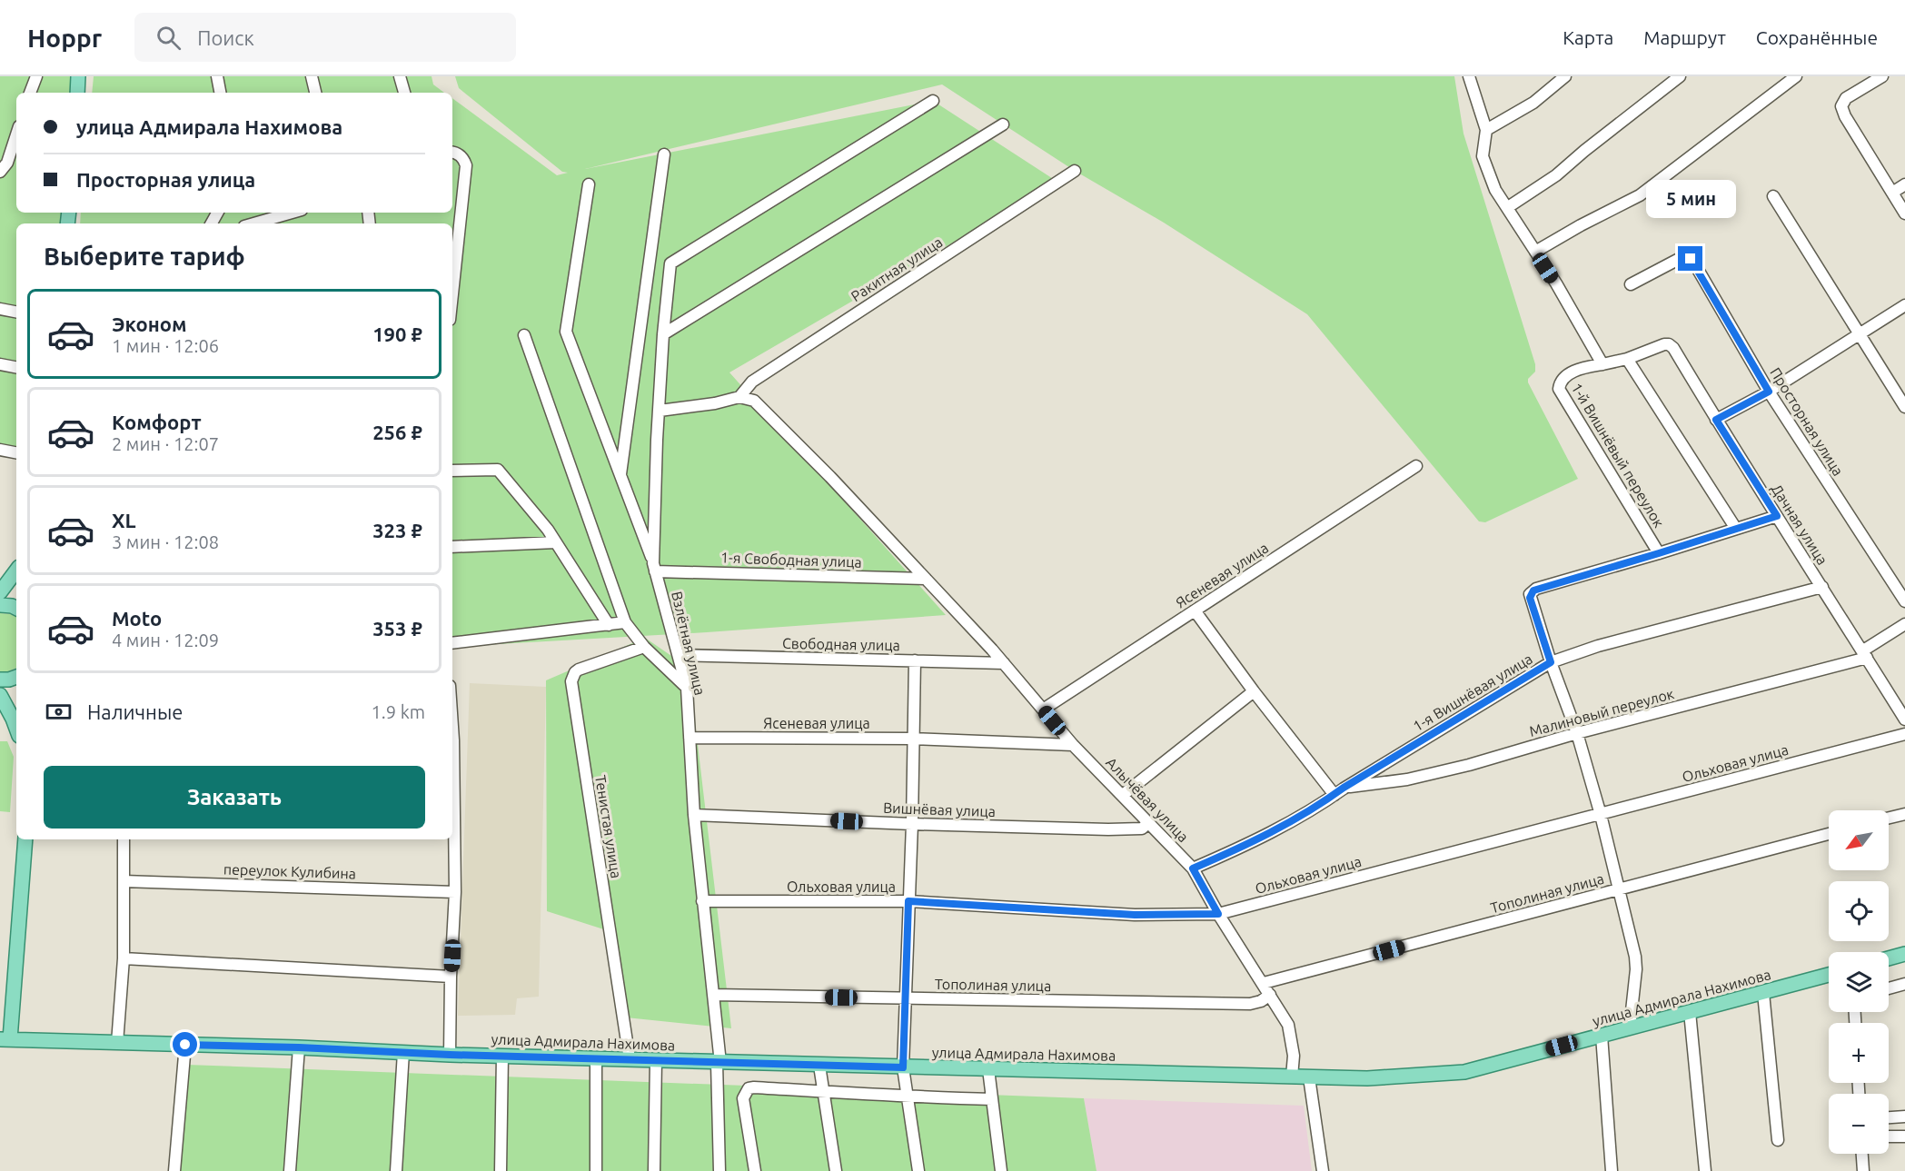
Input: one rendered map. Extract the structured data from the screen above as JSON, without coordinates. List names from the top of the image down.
{
  "streets": {
    "main road": ["улица Адмирала Нахимова"],
    "street": [
      "Ракитная улица",
      "Просторная улица",
      "1-й Вишнёвый переулок",
      "Дачная улица",
      "1-я Свободная улица",
      "Ясеневая улица",
      "Взлётная улица",
      "Свободная улица",
      "1-я Вишнёвая улица",
      "Малиновый переулок",
      "Ольховая улица",
      "Алычёвая улица",
      "Вишнёвая улица",
      "Тенистая улица",
      "переулок Кулибина",
      "Тополиная улица"
    ]
  },
  "crossings": [
    ["Ракитная улица", "Алычёвая улица"],
    ["Дачная улица", "1-я Вишнёвая улица"],
    ["Дачная улица", "Малиновый переулок"],
    ["1-я Свободная улица", "Взлётная улица"],
    ["1-я Свободная улица", "Алычёвая улица"],
    ["Ясеневая улица", "Взлётная улица"],
    ["Ясеневая улица", "Алычёвая улица"],
    ["Взлётная улица", "Свободная улица"],
    ["Взлётная улица", "Ольховая улица"],
    ["Взлётная улица", "Вишнёвая улица"],
    ["Взлётная улица", "Тополиная улица"],
    ["Взлётная улица", "улица Адмирала Нахимова"],
    ["Свободная улица", "Алычёвая улица"],
    ["1-я Вишнёвая улица", "Малиновый переулок"],
    ["1-я Вишнёвая улица", "Алычёвая улица"],
    ["Ольховая улица", "Алычёвая улица"],
    ["Алычёвая улица", "Вишнёвая улица"],
    ["Алычёвая улица", "Тополиная улица"],
    ["Алычёвая улица", "улица Адмирала Нахимова"],
    ["Тенистая улица", "улица Адмирала Нахимова"]
  ],
  "north": "bottom left",
  "page": {
    "header": "Hoppr",
    "search": "Поиск",
    "nav": ["Карта", "Маршрут", "Сохранённые"],
    "banner": ["улица Адмирала Нахимова", "Просторная улица"],
    "bubble": "5 мин",
    "heading": "Выберите тариф",
    "list": [
      {
        "name": "Эконом",
        "note": "1 мин · 12:06",
        "value": "190 ₽"
      },
      {
        "name": "Комфорт",
        "note": "2 мин · 12:07",
        "value": "256 ₽"
      },
      {
        "name": "XL",
        "note": "3 мин · 12:08",
        "value": "323 ₽"
      },
      {
        "name": "Moto",
        "note": "4 мин · 12:09",
        "value": "353 ₽"
      }
    ],
    "pay": ["Наличные", "1.9 km"],
    "buttons": "Заказать",
    "map_buttons": ["+", "−"]
  }
}
